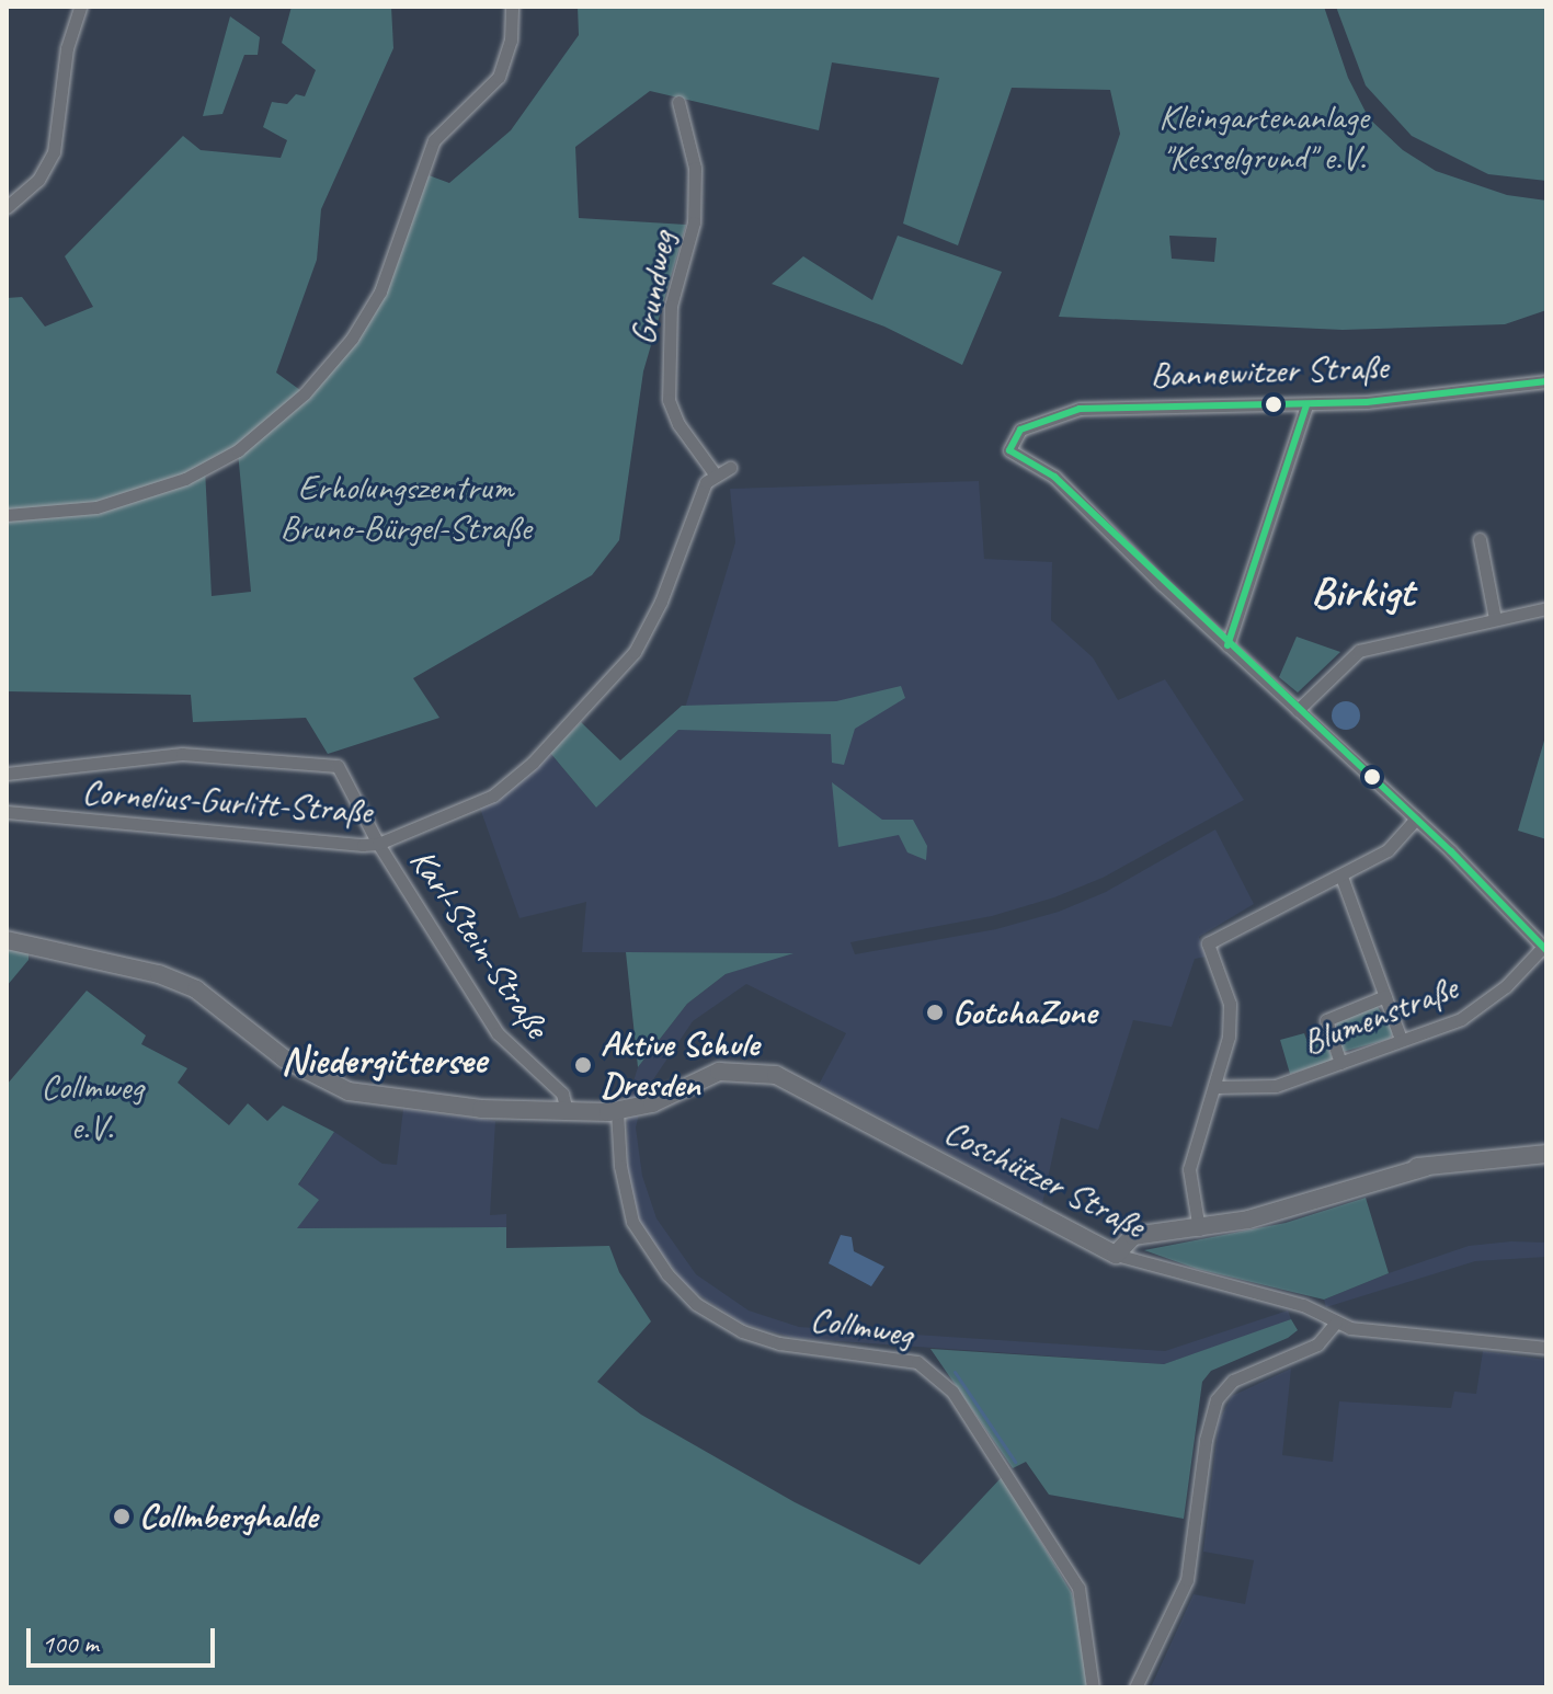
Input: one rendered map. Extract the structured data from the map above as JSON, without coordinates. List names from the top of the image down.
{
  "streets": {
    "street": [
      "Grundweg",
      "Bannewitzer Straße",
      "Cornelius-Gurlitt-Straße",
      "Karl-Stein-Straße",
      "Blumenstraße",
      "Coschützer Straße",
      "Collmweg"
    ]
  },
  "crossings": [
    ["Grundweg", "Cornelius-Gurlitt-Straße"],
    ["Cornelius-Gurlitt-Straße", "Karl-Stein-Straße"],
    ["Coschützer Straße", "Collmweg"]
  ],
  "districts": ["Birkigt", "Niedergittersee"],
  "parks": ["Kleingartenanlage \"Kesselgrund\" e.V.", "Erholungszentrum Bruno-Bürgel-Straße", "Collmweg e.V."],
  "places": ["GotchaZone", "Aktive Schule Dresden", "Collmberghalde"],
  "scale_bar": "100 m"
}
